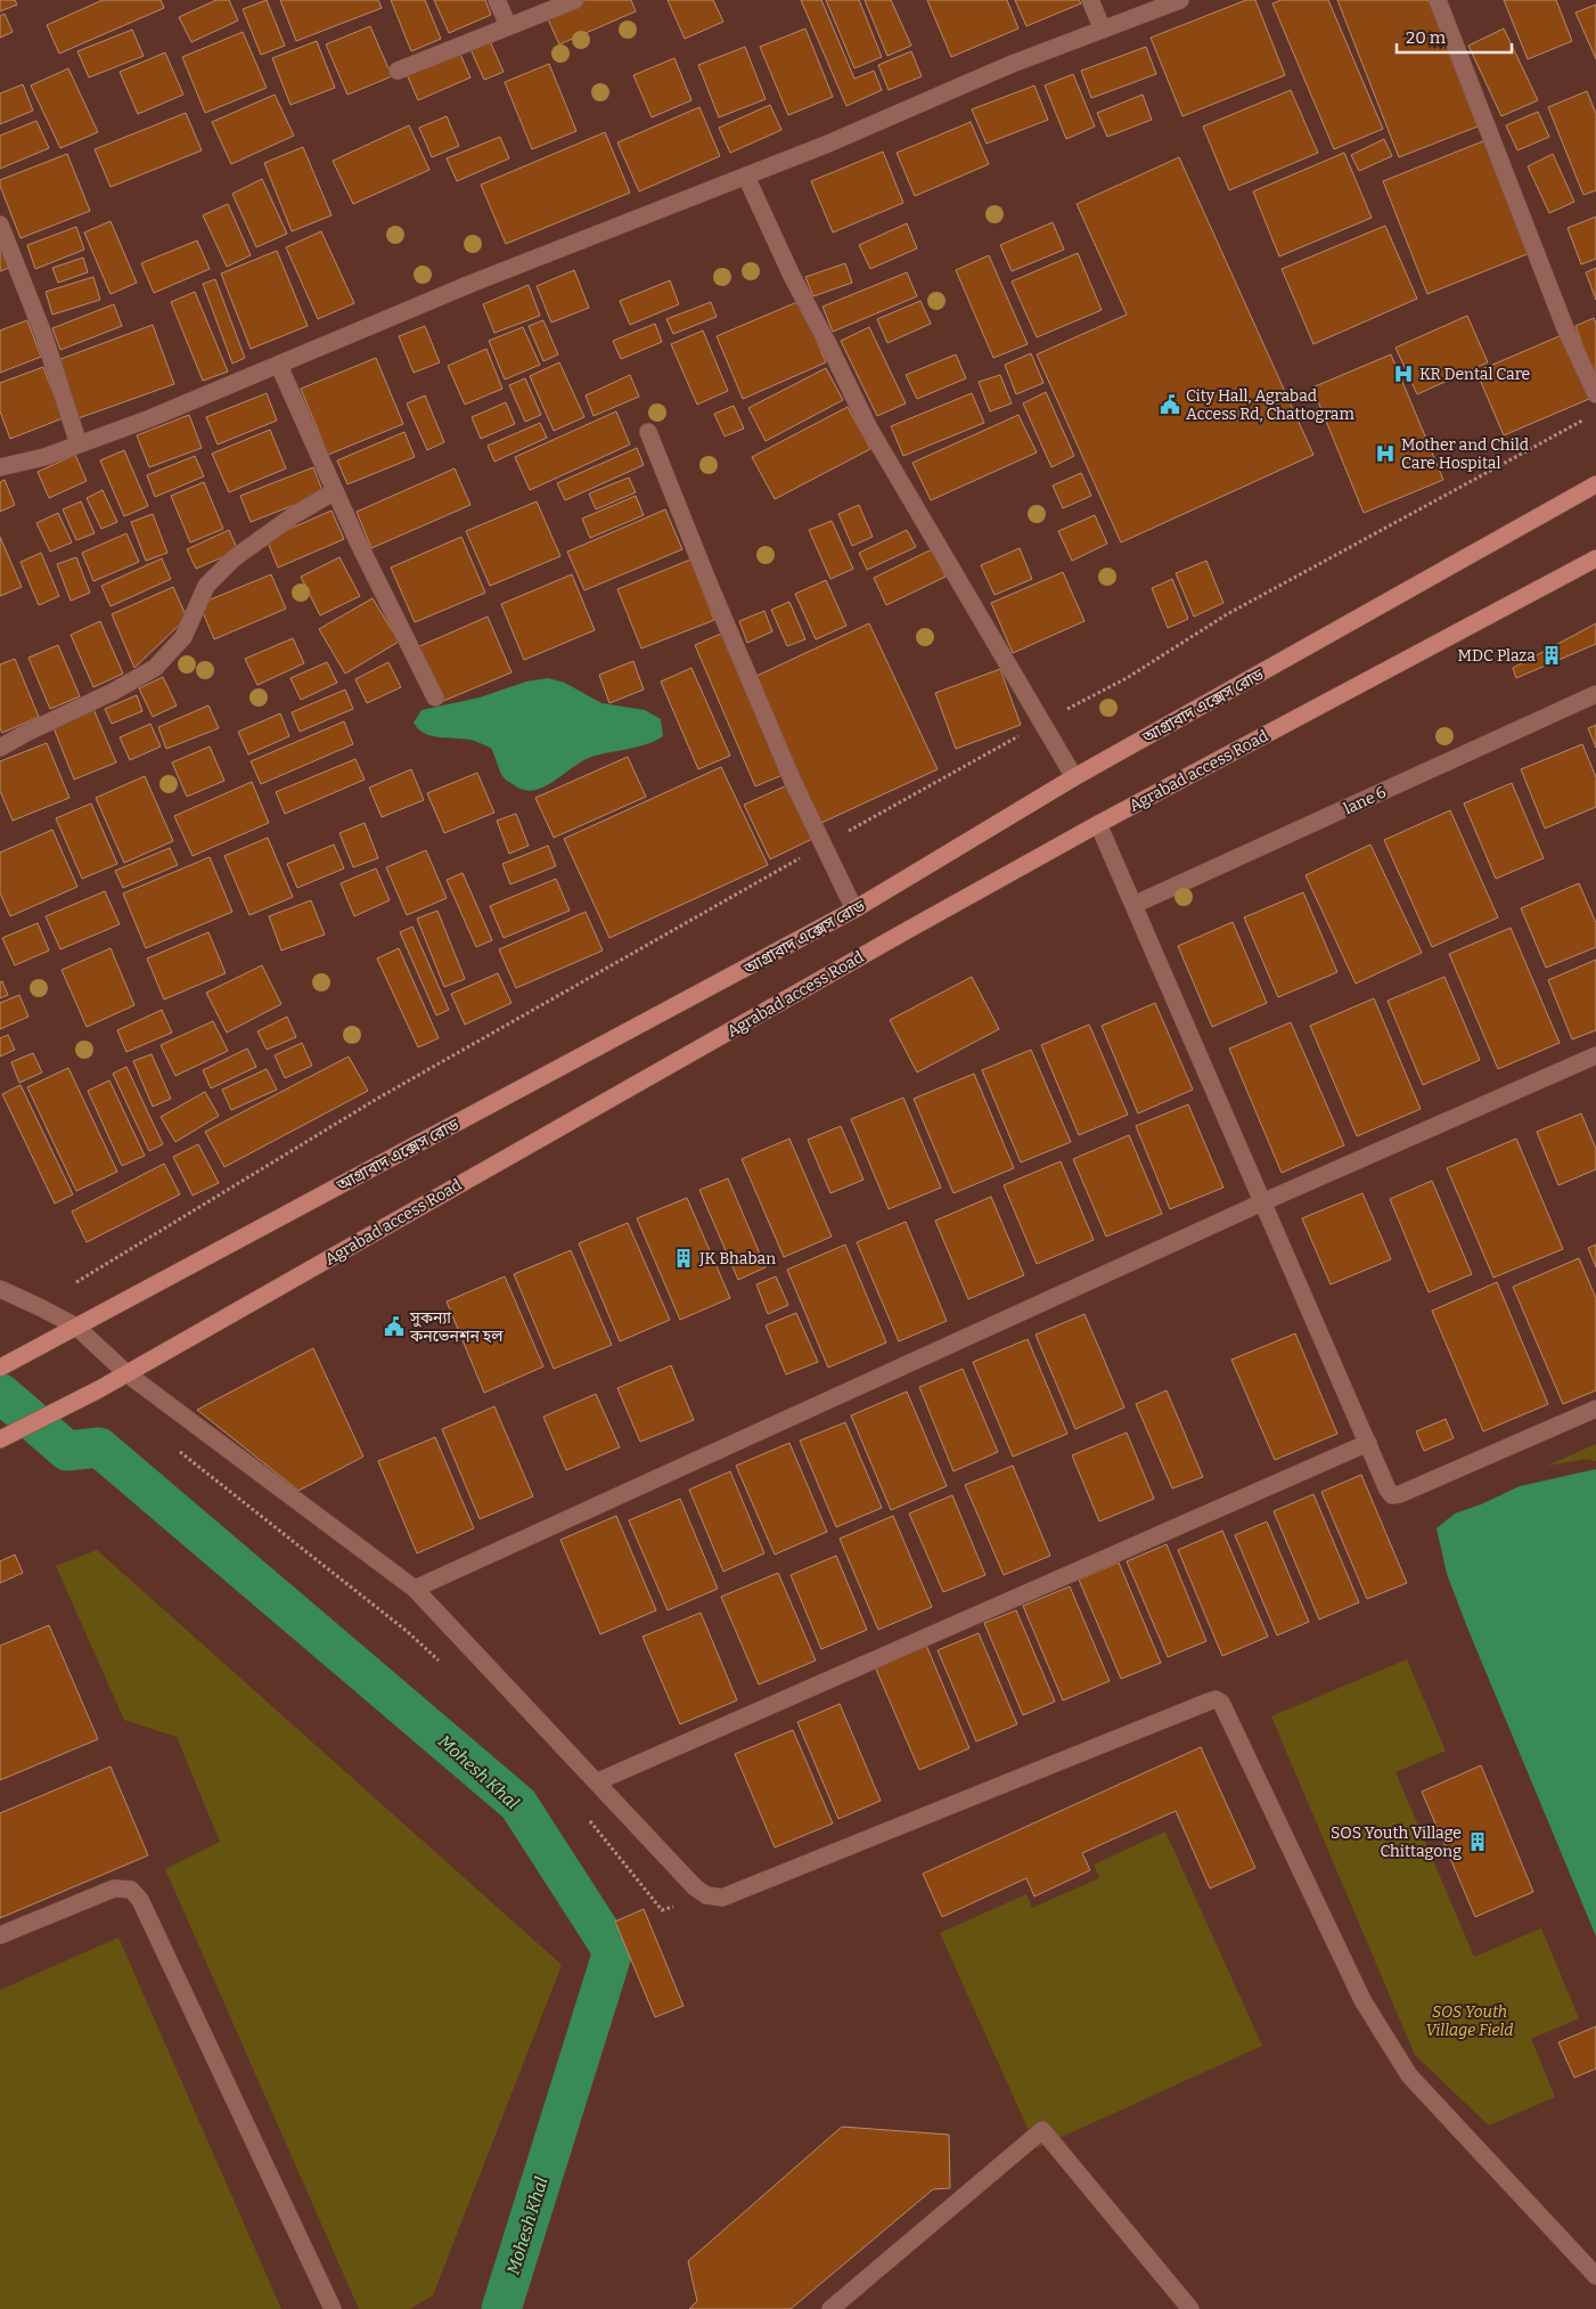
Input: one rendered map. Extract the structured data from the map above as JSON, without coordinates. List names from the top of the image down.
{
  "streets": {
    "main road": ["আগ্রাবাদ এক্সেস রোড", "Agrabad access Road"],
    "street": ["lane 6"]
  },
  "water": ["Mohesh Khal"],
  "parks": ["SOS Youth Village Field"],
  "places": {
    "hospital": ["KR Dental Care", "Mother and Child Care Hospital"],
    "public building": ["City Hall, Agrabad Access Rd, Chattogram", "সুকন্যা কনভেনশন হল"],
    "building": ["MDC Plaza", "JK Bhaban", "SOS Youth Village Chittagong"]
  },
  "scale_bar": "20 m"
}
